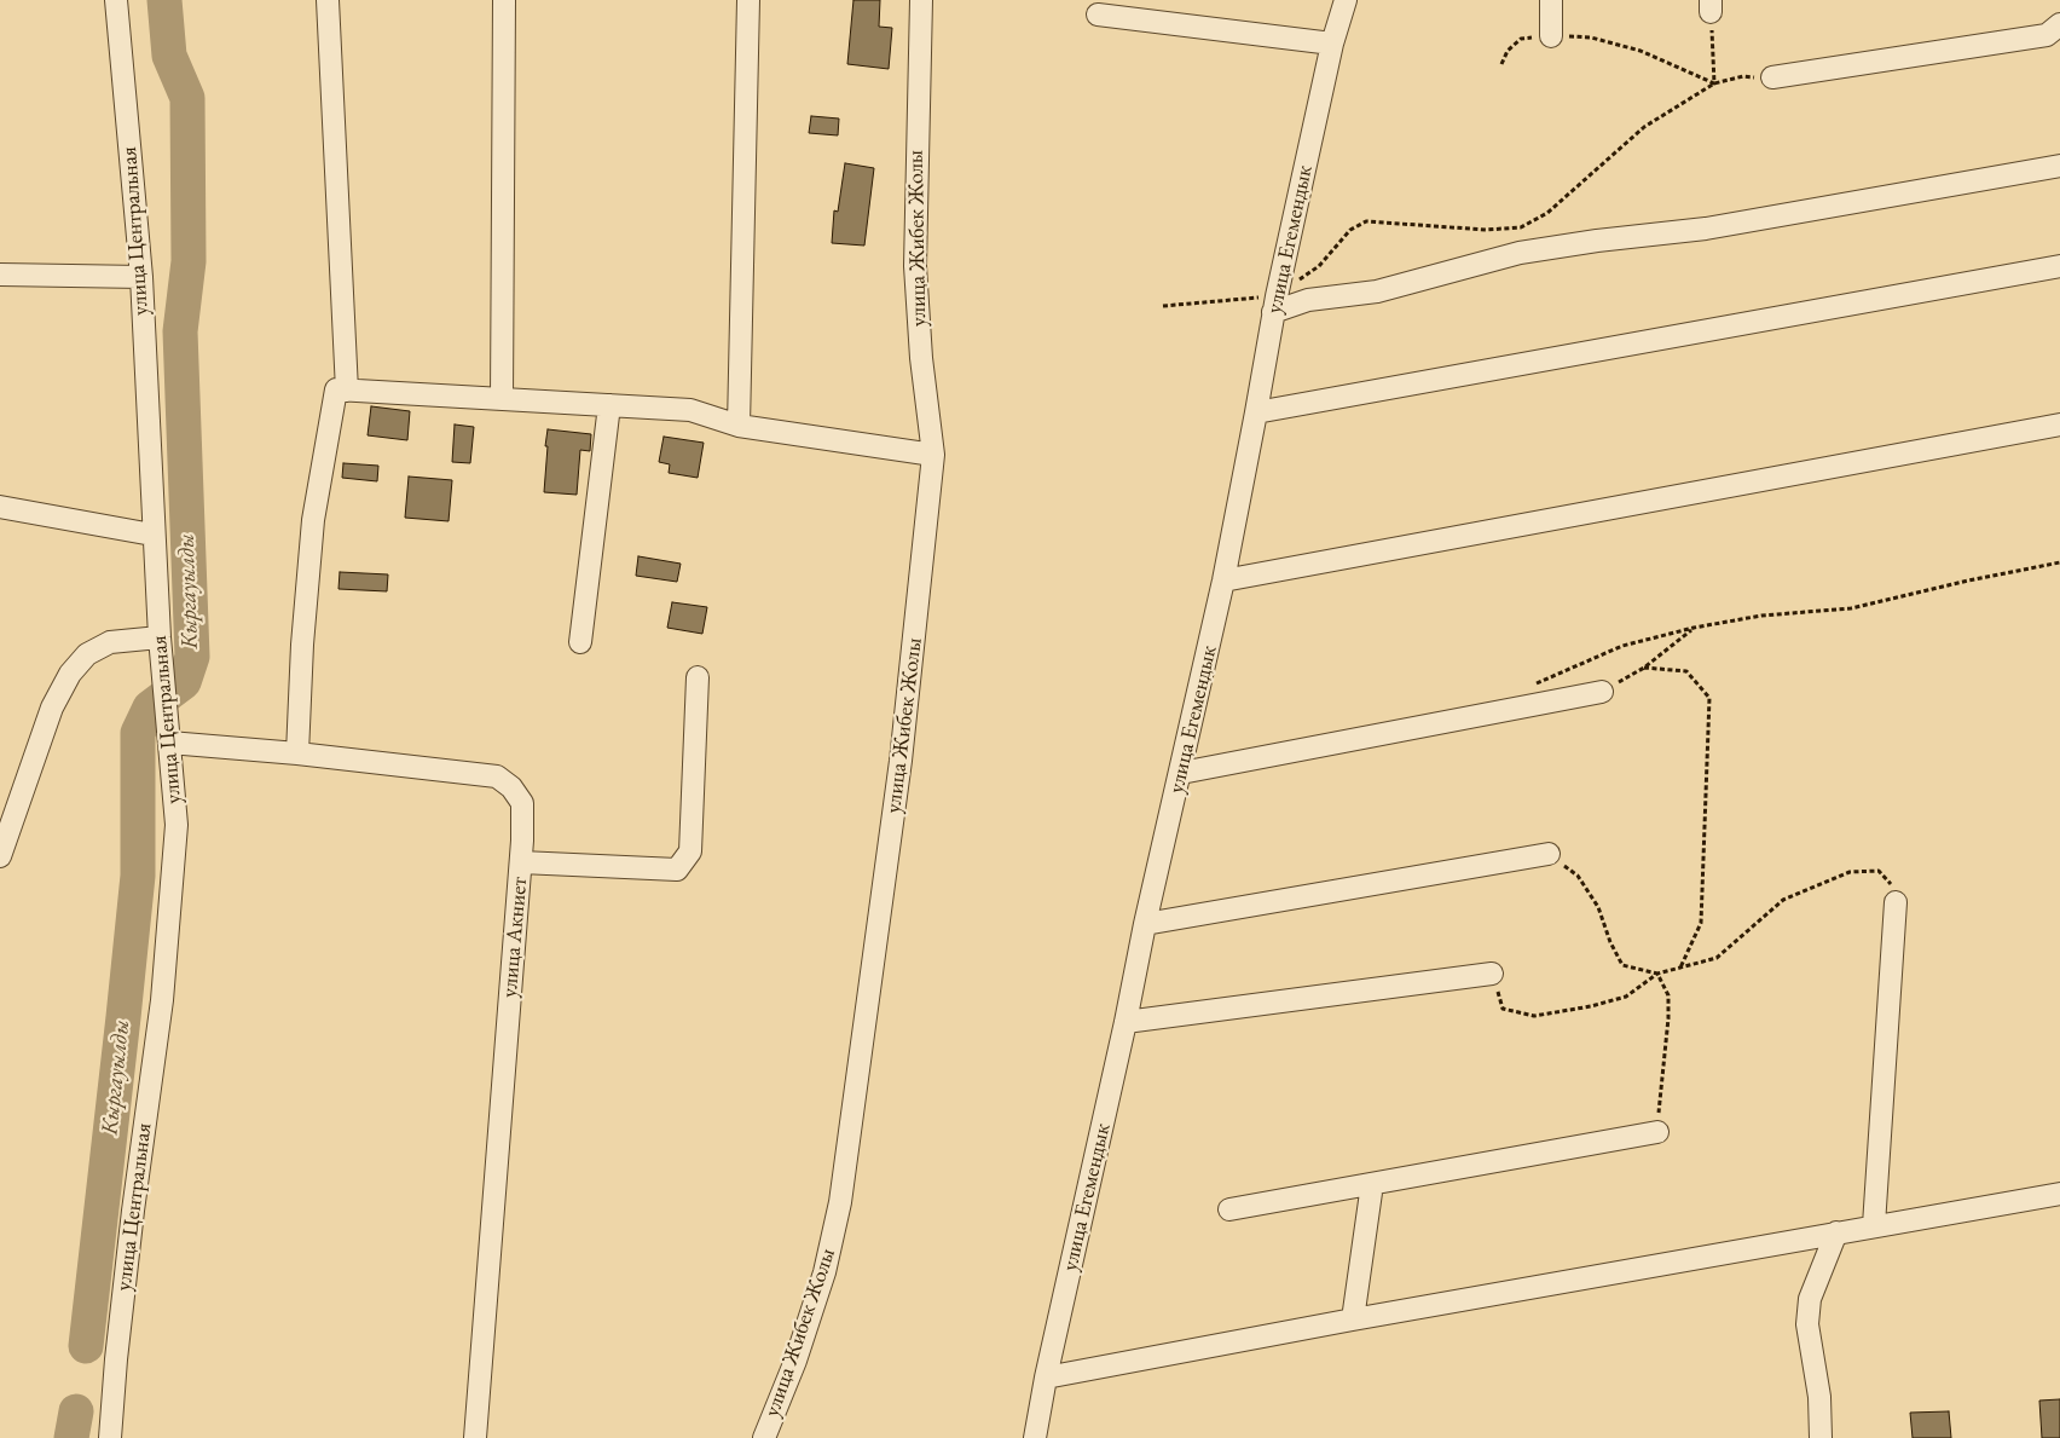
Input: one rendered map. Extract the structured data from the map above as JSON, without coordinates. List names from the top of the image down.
{
  "streets": {
    "street": [
      "улица Центральная",
      "улица Жибек Жолы",
      "улица Егемендык",
      "улица Акниет"
    ]
  },
  "crossings": [
    ["улица Центральная", "улица Акниет"]
  ],
  "water": ["Кыргауылды"]
}
